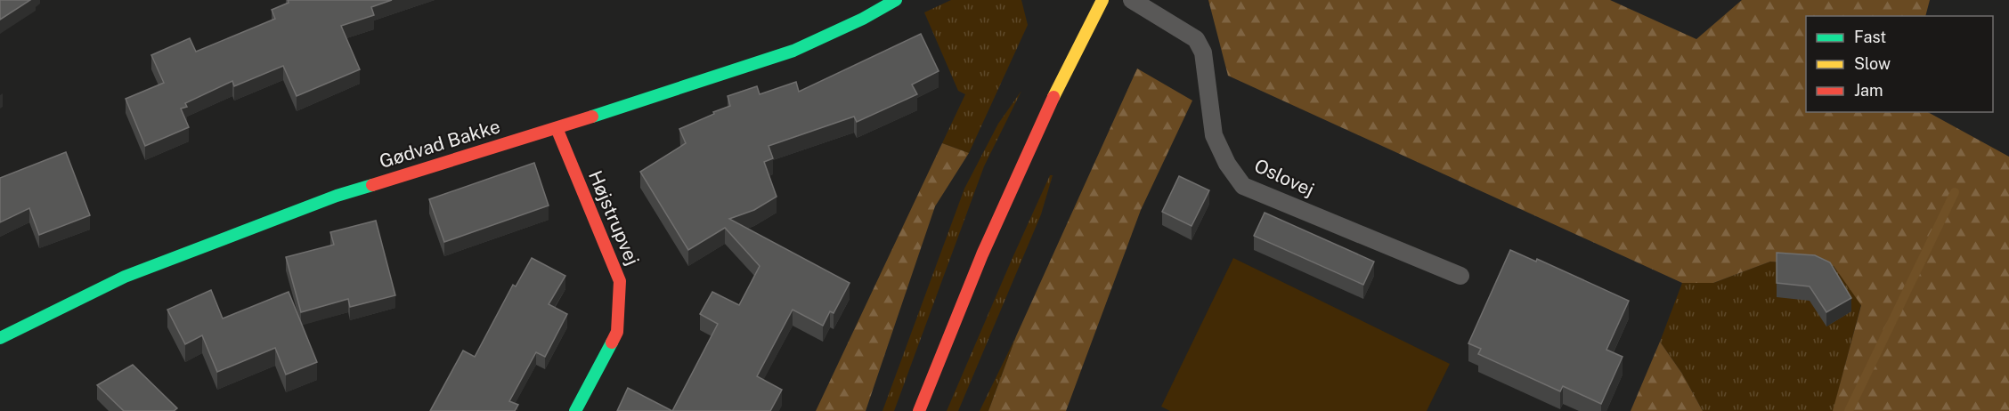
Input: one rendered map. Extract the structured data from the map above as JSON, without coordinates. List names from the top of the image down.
{
  "streets": {
    "street": ["Gødvad Bakke", "Højstrupvej"],
    "lane": ["Oslovej"]
  },
  "crossings": [
    ["Gødvad Bakke", "Højstrupvej"]
  ],
  "legend": ["Fast", "Slow", "Jam"]
}
